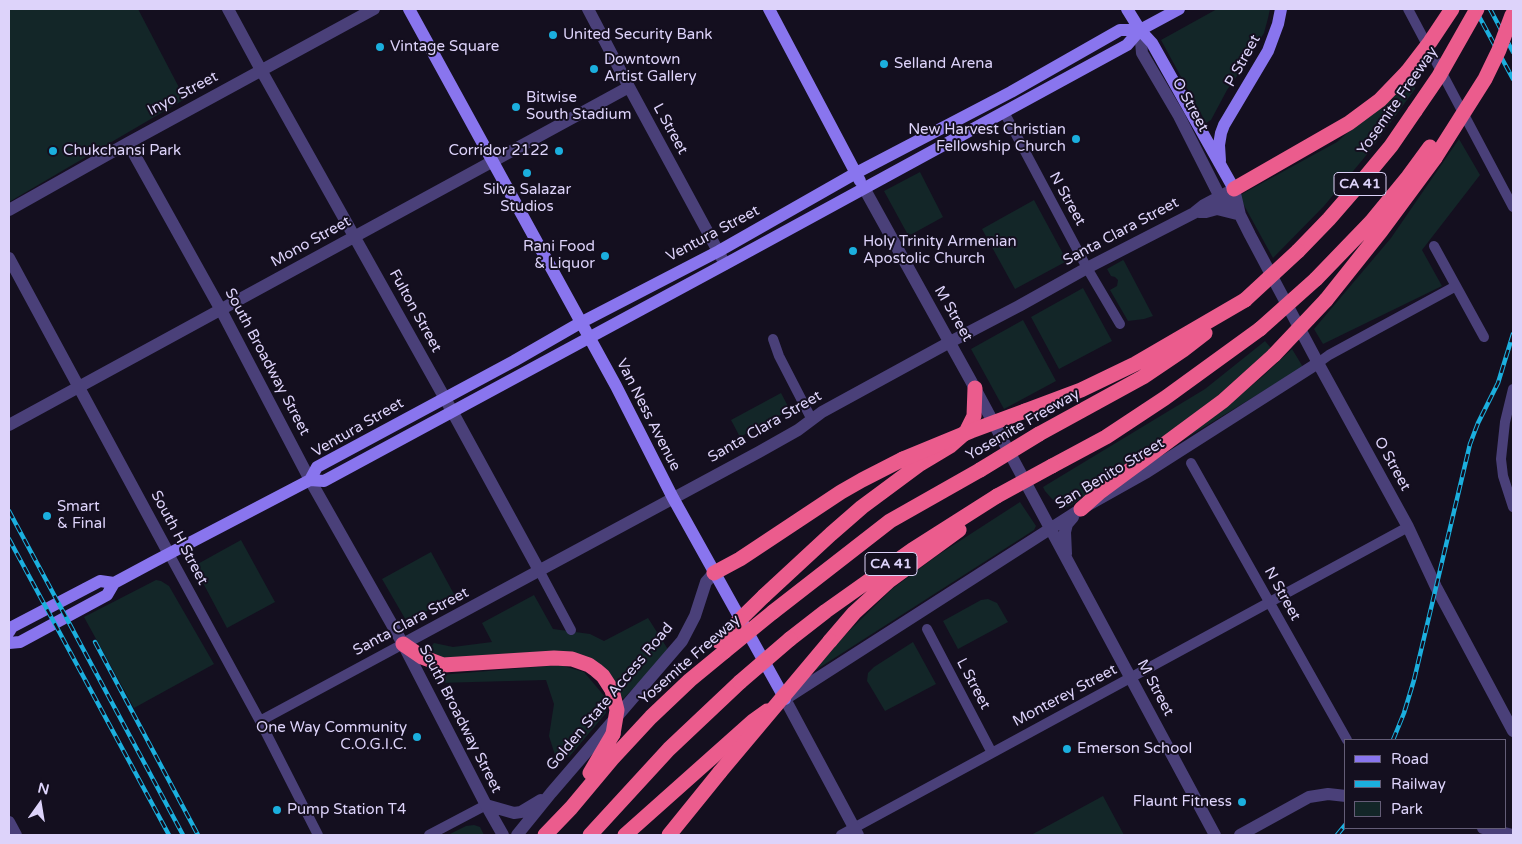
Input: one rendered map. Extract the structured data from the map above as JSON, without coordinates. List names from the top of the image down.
{
  "streets": {
    "highway": ["Yosemite Freeway", "CA 41"],
    "main road": [
      "P Street",
      "O Street",
      "Ventura Street",
      "M Street",
      "Van Ness Avenue"
    ],
    "street": [
      "Inyo Street",
      "L Street",
      "N Street",
      "Santa Clara Street",
      "Mono Street",
      "Fulton Street",
      "South Broadway Street",
      "San Benito Street",
      "South H Street",
      "Monterey Street",
      "Golden State Access Road"
    ]
  },
  "crossings": [
    ["P Street", "O Street"],
    ["Inyo Street", "Fulton Street"],
    ["Inyo Street", "South Broadway Street"],
    ["O Street", "Santa Clara Street"],
    ["O Street", "Ventura Street"],
    ["O Street", "San Benito Street"],
    ["O Street", "Monterey Street"],
    ["L Street", "Ventura Street"],
    ["L Street", "Mono Street"],
    ["L Street", "Monterey Street"],
    ["N Street", "Santa Clara Street"],
    ["N Street", "Ventura Street"],
    ["N Street", "Monterey Street"],
    ["Santa Clara Street", "Fulton Street"],
    ["Santa Clara Street", "M Street"],
    ["Santa Clara Street", "South Broadway Street"],
    ["Santa Clara Street", "Van Ness Avenue"],
    ["Santa Clara Street", "South H Street"],
    ["Ventura Street", "Fulton Street"],
    ["Ventura Street", "M Street"],
    ["Ventura Street", "South Broadway Street"],
    ["Ventura Street", "Van Ness Avenue"],
    ["Ventura Street", "South H Street"],
    ["Mono Street", "Fulton Street"],
    ["Mono Street", "South Broadway Street"],
    ["Mono Street", "Van Ness Avenue"],
    ["Mono Street", "South H Street"],
    ["M Street", "San Benito Street"],
    ["M Street", "Monterey Street"],
    ["Van Ness Avenue", "San Benito Street"],
    ["Van Ness Avenue", "Monterey Street"],
    ["Van Ness Avenue", "Golden State Access Road"]
  ],
  "places": [
    "United Security Bank",
    "Vintage Square",
    "Selland Arena",
    "Downtown Artist Gallery",
    "Bitwise South Stadium",
    "New Harvest Christian Fellowship Church",
    "Chukchansi Park",
    "Corridor 2122",
    "Silva Salazar Studios",
    "Holy Trinity Armenian Apostolic Church",
    "Rani Food & Liquor",
    "Smart & Final",
    "One Way Community C.O.G.I.C.",
    "Emerson School",
    "Flaunt Fitness",
    "Pump Station T4"
  ],
  "legend": ["Road", "Railway", "Park"],
  "north": "top"
}
